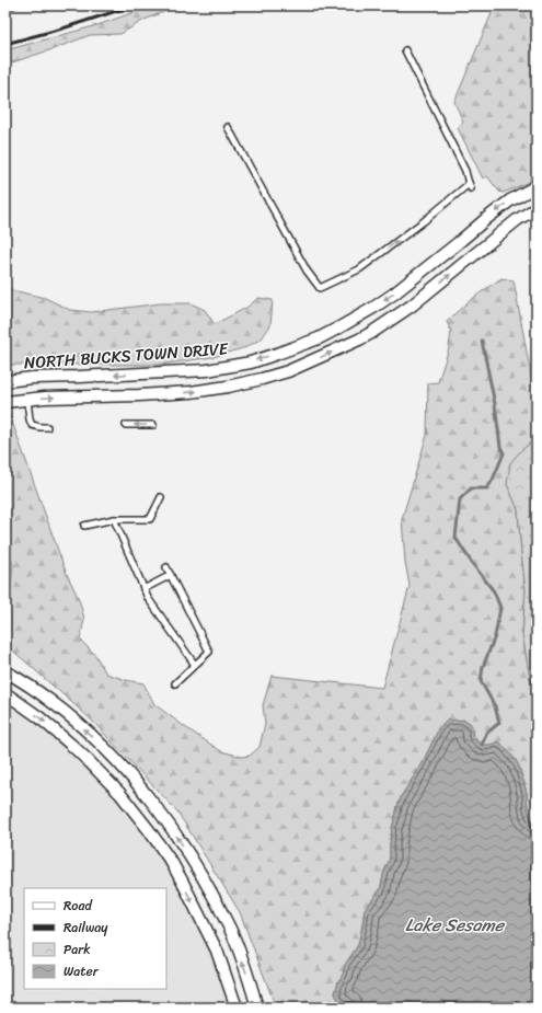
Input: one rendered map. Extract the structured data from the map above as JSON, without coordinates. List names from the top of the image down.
{
  "streets": {
    "street": ["NORTH BUCKS TOWN DRIVE"]
  },
  "water": ["Lake Sesame"],
  "legend": [
    "Road",
    "Railway",
    "Park",
    "Water"
  ]
}
